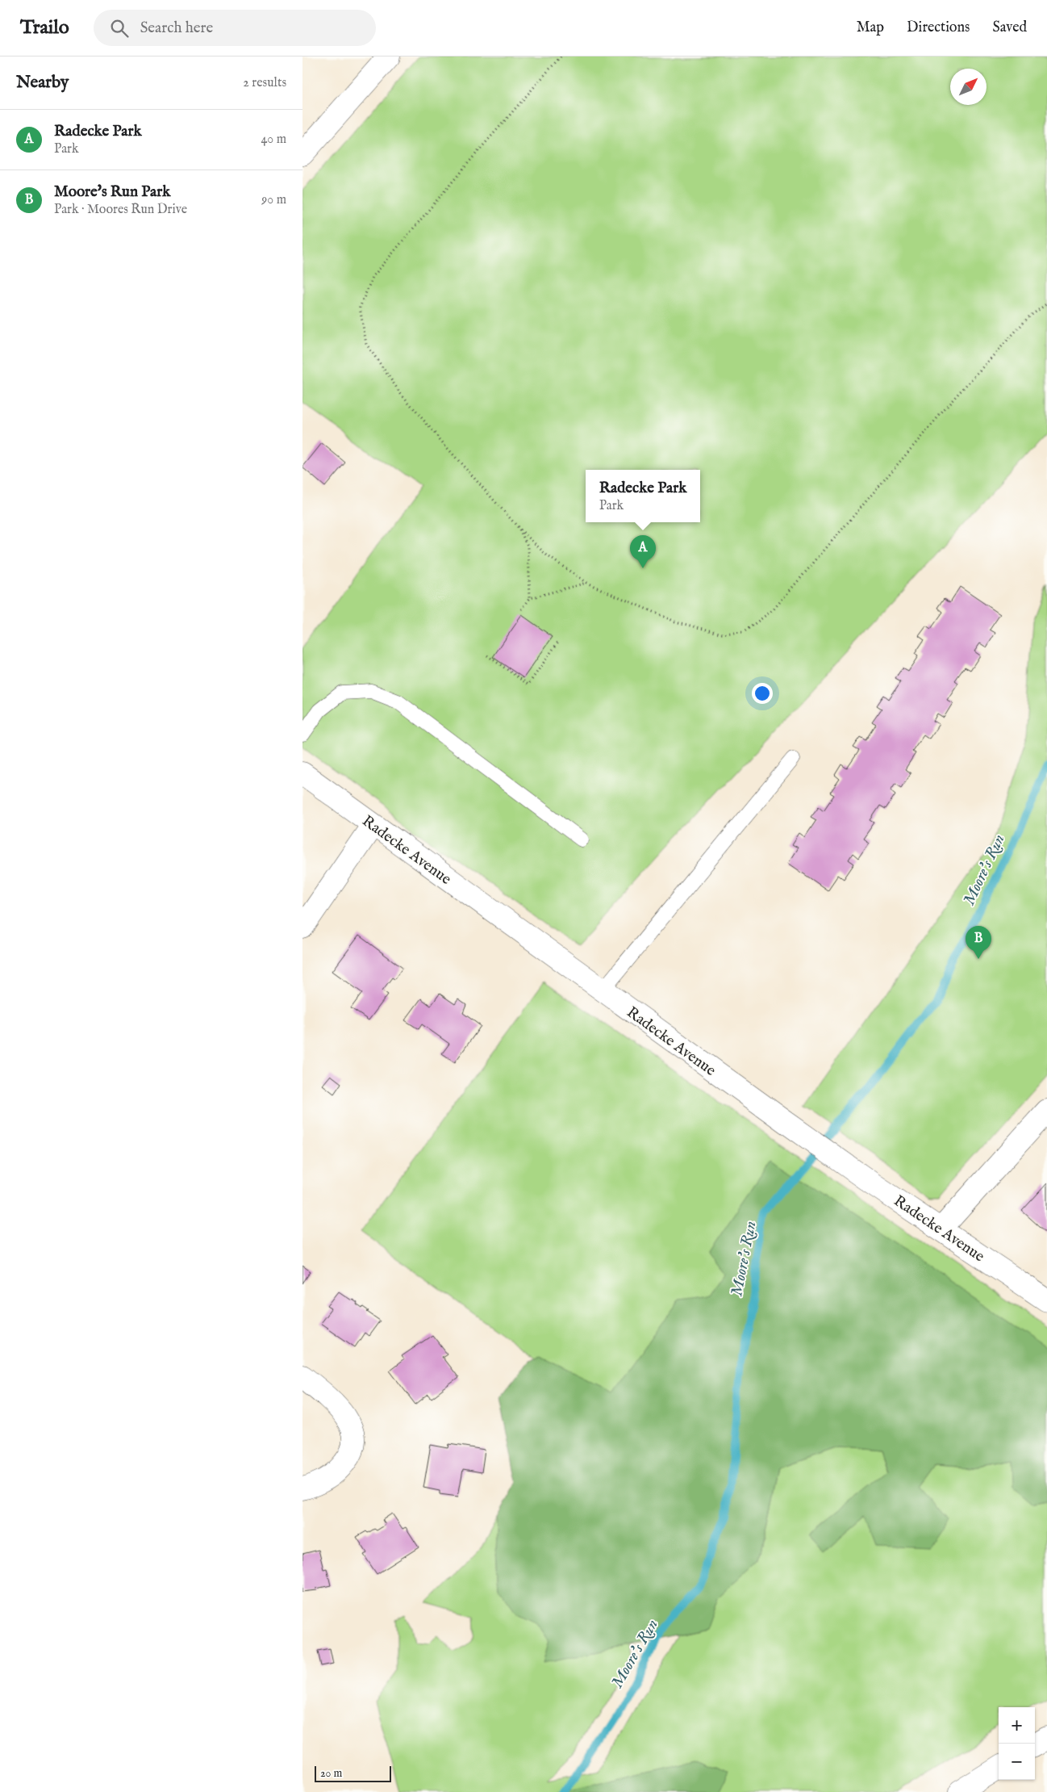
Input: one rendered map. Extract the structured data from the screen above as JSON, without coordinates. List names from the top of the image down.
{
  "streets": {
    "street": ["Radecke Avenue"]
  },
  "water": ["Moore's Run"],
  "scale_bar": "20 m",
  "north": "top right",
  "page": {
    "header": "Trailo",
    "search": "Search here",
    "nav": ["Map", "Directions", "Saved"],
    "heading": ["Nearby", "2 results"],
    "list": [
      {
        "mark": "A",
        "name": "Radecke Park",
        "note": "Park",
        "value": "40 m"
      },
      {
        "mark": "B",
        "name": "Moore's Run Park",
        "note": "Park · Moores Run Drive",
        "value": "90 m"
      }
    ],
    "popup": ["Radecke Park", "Park"],
    "pins": ["A", "B"],
    "map_buttons": ["+", "−"],
    "scale": "20 m"
  }
}
